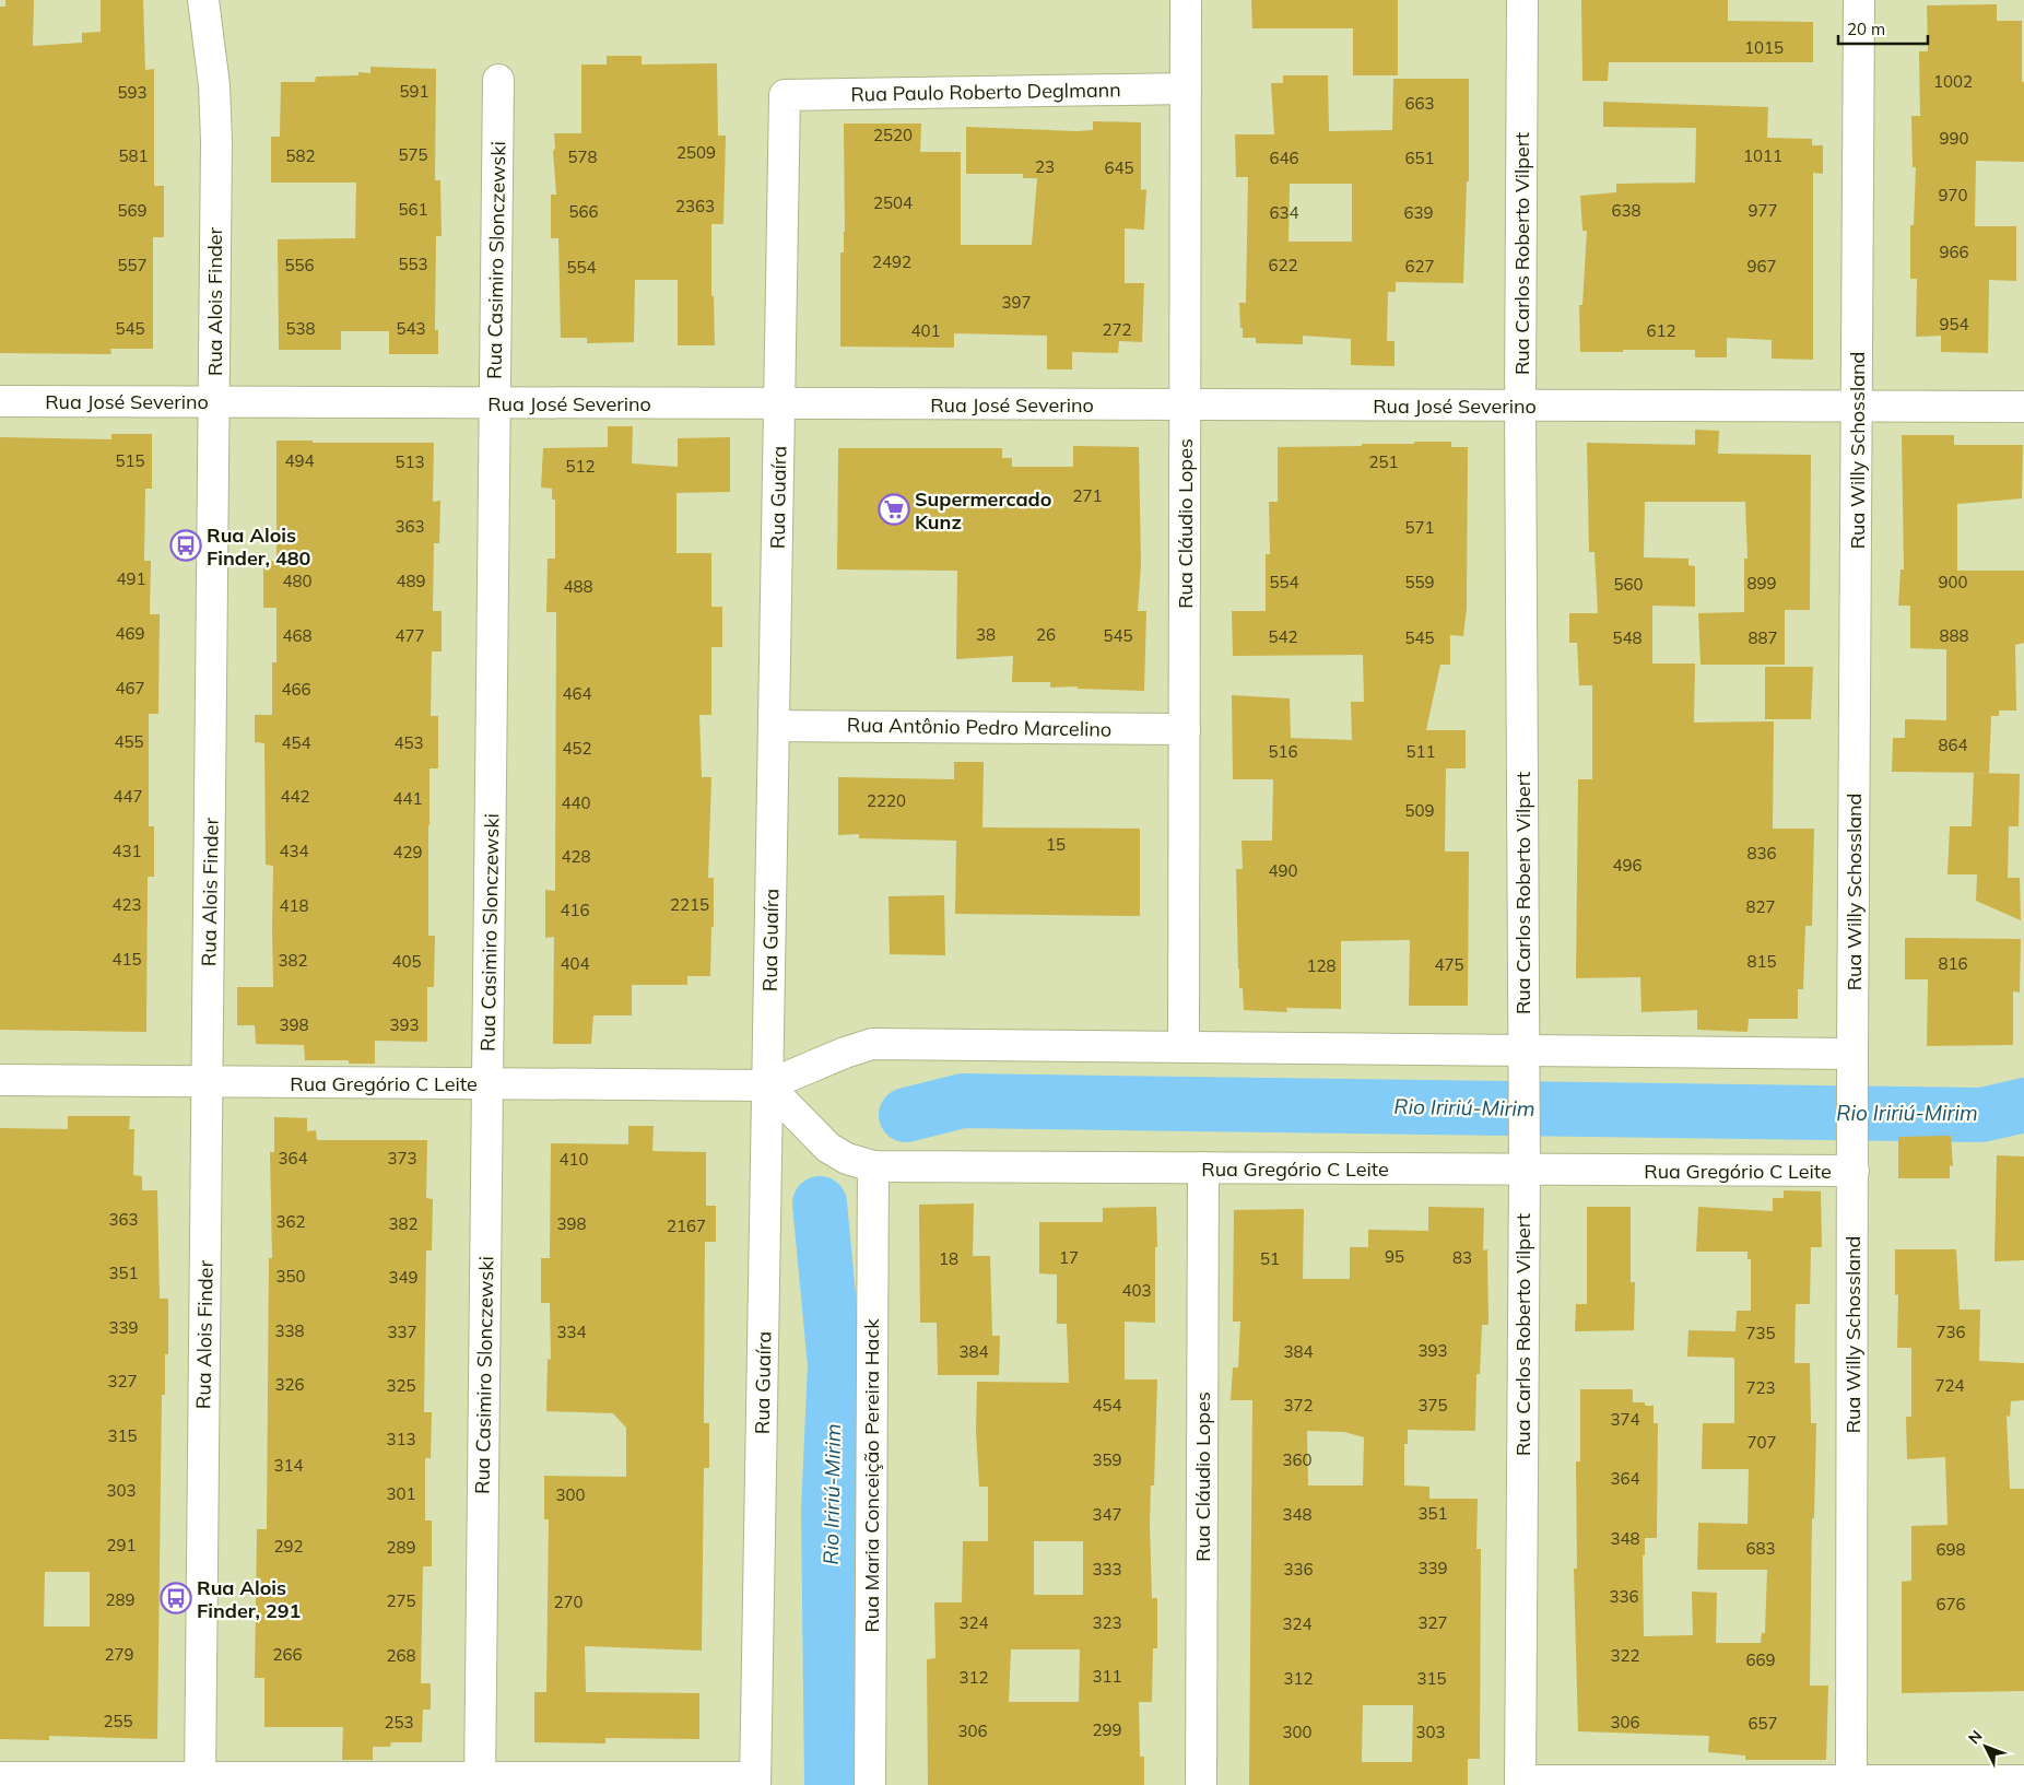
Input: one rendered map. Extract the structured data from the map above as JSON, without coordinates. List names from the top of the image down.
{
  "streets": {
    "street": [
      "Rua Paulo Roberto Deglmann",
      "Rua Carlos Roberto Vilpert",
      "Rua Casimiro Slonczewski",
      "Rua Alois Finder",
      "Rua José Severino",
      "Rua Willy Schossland",
      "Rua Guaíra",
      "Rua Cláudio Lopes",
      "Rua Antônio Pedro Marcelino",
      "Rua Gregório C Leite",
      "Rua Maria Conceição Pereira Hack"
    ]
  },
  "crossings": [
    ["Rua Paulo Roberto Deglmann", "Rua Guaíra"],
    ["Rua Paulo Roberto Deglmann", "Rua Cláudio Lopes"],
    ["Rua Carlos Roberto Vilpert", "Rua José Severino"],
    ["Rua Carlos Roberto Vilpert", "Rua Gregório C Leite"],
    ["Rua Casimiro Slonczewski", "Rua José Severino"],
    ["Rua Casimiro Slonczewski", "Rua Gregório C Leite"],
    ["Rua Alois Finder", "Rua José Severino"],
    ["Rua Alois Finder", "Rua Gregório C Leite"],
    ["Rua José Severino", "Rua Willy Schossland"],
    ["Rua José Severino", "Rua Guaíra"],
    ["Rua José Severino", "Rua Cláudio Lopes"],
    ["Rua Willy Schossland", "Rua Gregório C Leite"],
    ["Rua Guaíra", "Rua Antônio Pedro Marcelino"],
    ["Rua Guaíra", "Rua Gregório C Leite"],
    ["Rua Cláudio Lopes", "Rua Antônio Pedro Marcelino"],
    ["Rua Cláudio Lopes", "Rua Gregório C Leite"],
    ["Rua Gregório C Leite", "Rua Maria Conceição Pereira Hack"]
  ],
  "water": ["Rio Iririú-Mirim"],
  "places": {
    "supermarket": ["Supermercado Kunz"],
    "bus stop": ["Rua Alois Finder, 480", "Rua Alois Finder, 291"]
  },
  "house_numbers": [
    "1015",
    "1002",
    "591",
    "593",
    "663",
    "2520",
    "990",
    "2509",
    "575",
    "581",
    "582",
    "1011",
    "578",
    "646",
    "651",
    "23",
    "645",
    "970",
    "2504",
    "2363",
    "561",
    "569",
    "638",
    "977",
    "566",
    "634",
    "639",
    "966",
    "2492",
    "553",
    "557",
    "556",
    "622",
    "627",
    "967",
    "554",
    "397",
    "954",
    "545",
    "538",
    "543",
    "272",
    "401",
    "612",
    "515",
    "494",
    "513",
    "251",
    "512",
    "271",
    "363",
    "571",
    "491",
    "480",
    "489",
    "554",
    "559",
    "900",
    "899",
    "560",
    "488",
    "469",
    "38",
    "26",
    "468",
    "477",
    "545",
    "888",
    "542",
    "545",
    "548",
    "887",
    "467",
    "466",
    "464",
    "455",
    "454",
    "453",
    "864",
    "452",
    "516",
    "511",
    "447",
    "442",
    "441",
    "2220",
    "440",
    "509",
    "15",
    "431",
    "434",
    "429",
    "836",
    "428",
    "496",
    "490",
    "423",
    "2215",
    "418",
    "827",
    "416",
    "415",
    "382",
    "405",
    "815",
    "404",
    "816",
    "475",
    "128",
    "398",
    "393",
    "364",
    "373",
    "410",
    "363",
    "362",
    "382",
    "398",
    "2167",
    "95",
    "17",
    "83",
    "18",
    "51",
    "351",
    "350",
    "349",
    "403",
    "339",
    "338",
    "337",
    "334",
    "736",
    "735",
    "393",
    "384",
    "384",
    "327",
    "326",
    "325",
    "724",
    "723",
    "454",
    "372",
    "375",
    "374",
    "315",
    "313",
    "707",
    "359",
    "360",
    "314",
    "364",
    "303",
    "301",
    "300",
    "351",
    "347",
    "348",
    "348",
    "291",
    "292",
    "289",
    "683",
    "698",
    "339",
    "333",
    "336",
    "336",
    "289",
    "275",
    "270",
    "676",
    "324",
    "323",
    "327",
    "324",
    "279",
    "266",
    "268",
    "322",
    "669",
    "311",
    "312",
    "312",
    "315",
    "255",
    "253",
    "306",
    "657",
    "299",
    "306",
    "300",
    "303"
  ],
  "scale_bar": "20 m",
  "north": "top left"
}
